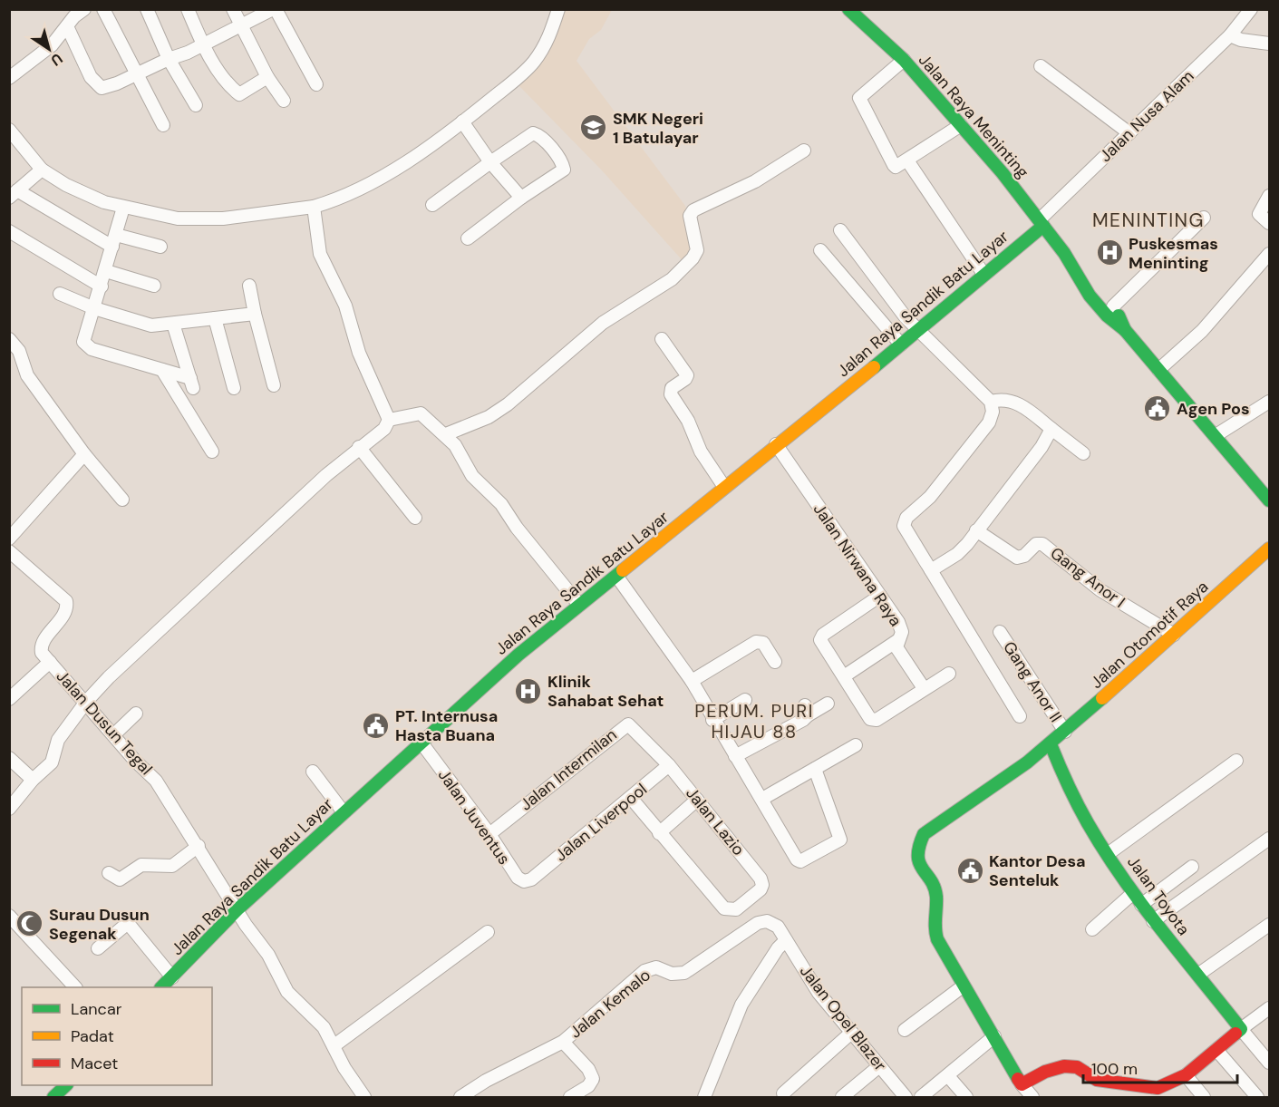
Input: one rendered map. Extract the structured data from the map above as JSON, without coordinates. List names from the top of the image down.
{
  "streets": {
    "main road": [
      "Jalan Raya Meninting",
      "Jalan Raya Sandik Batu Layar",
      "Jalan Otomotif Raya",
      "Jalan Toyota"
    ],
    "street": [
      "Jalan Nusa Alam",
      "Jalan Nirwana Raya",
      "Gang Anor I",
      "Gang Anor II",
      "Jalan Dusun Tegal",
      "Jalan Intermilan",
      "Jalan Juventus",
      "Jalan Lazio",
      "Jalan Liverpool",
      "Jalan Kemalo",
      "Jalan Opel Blazer"
    ]
  },
  "crossings": [
    ["Jalan Raya Meninting", "Jalan Nusa Alam"],
    ["Jalan Raya Meninting", "Jalan Raya Sandik Batu Layar"],
    ["Jalan Nusa Alam", "Jalan Raya Sandik Batu Layar"],
    ["Jalan Raya Sandik Batu Layar", "Jalan Nirwana Raya"],
    ["Jalan Raya Sandik Batu Layar", "Jalan Dusun Tegal"],
    ["Jalan Raya Sandik Batu Layar", "Jalan Juventus"],
    ["Gang Anor I", "Jalan Otomotif Raya"],
    ["Jalan Otomotif Raya", "Gang Anor II"],
    ["Jalan Otomotif Raya", "Jalan Toyota"],
    ["Jalan Intermilan", "Jalan Juventus"],
    ["Jalan Intermilan", "Jalan Lazio"],
    ["Jalan Intermilan", "Jalan Liverpool"],
    ["Jalan Juventus", "Jalan Liverpool"],
    ["Jalan Lazio", "Jalan Liverpool"],
    ["Jalan Kemalo", "Jalan Opel Blazer"]
  ],
  "districts": ["MENINTING", "PERUM. PURI HIJAU 88"],
  "places": {
    "school or university": ["SMK Negeri 1 Batulayar"],
    "hospital": ["Puskesmas Meninting", "Klinik Sahabat Sehat"],
    "public building": ["Agen Pos", "PT. Internusa Hasta Buana", "Kantor Desa Senteluk"],
    "mosque": ["Surau Dusun Segenak"]
  },
  "legend": ["Lancar", "Padat", "Macet"],
  "scale_bar": "100 m",
  "north": "bottom right"
}
